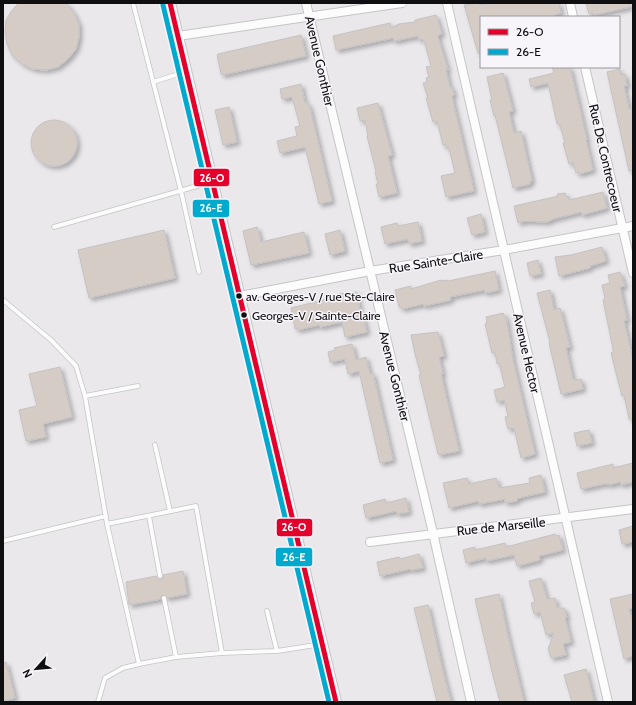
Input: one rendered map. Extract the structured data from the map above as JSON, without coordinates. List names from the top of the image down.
{
  "streets": {
    "street": [
      "Avenue Gonthier",
      "Rue De Contrecoeur",
      "Rue Sainte-Claire",
      "Avenue Hector",
      "Rue de Marseille"
    ]
  },
  "crossings": [
    ["Avenue Gonthier", "Rue Sainte-Claire"],
    ["Avenue Gonthier", "Rue de Marseille"],
    ["Rue De Contrecoeur", "Rue Sainte-Claire"],
    ["Rue Sainte-Claire", "Avenue Hector"],
    ["Avenue Hector", "Rue de Marseille"]
  ],
  "places": ["av. Georges-V / rue Ste-Claire", "Georges-V / Sainte-Claire"],
  "lines": ["transit line 26-O", "transit line 26-E"],
  "legend": ["26-O", "26-E"],
  "north": "bottom left"
}
